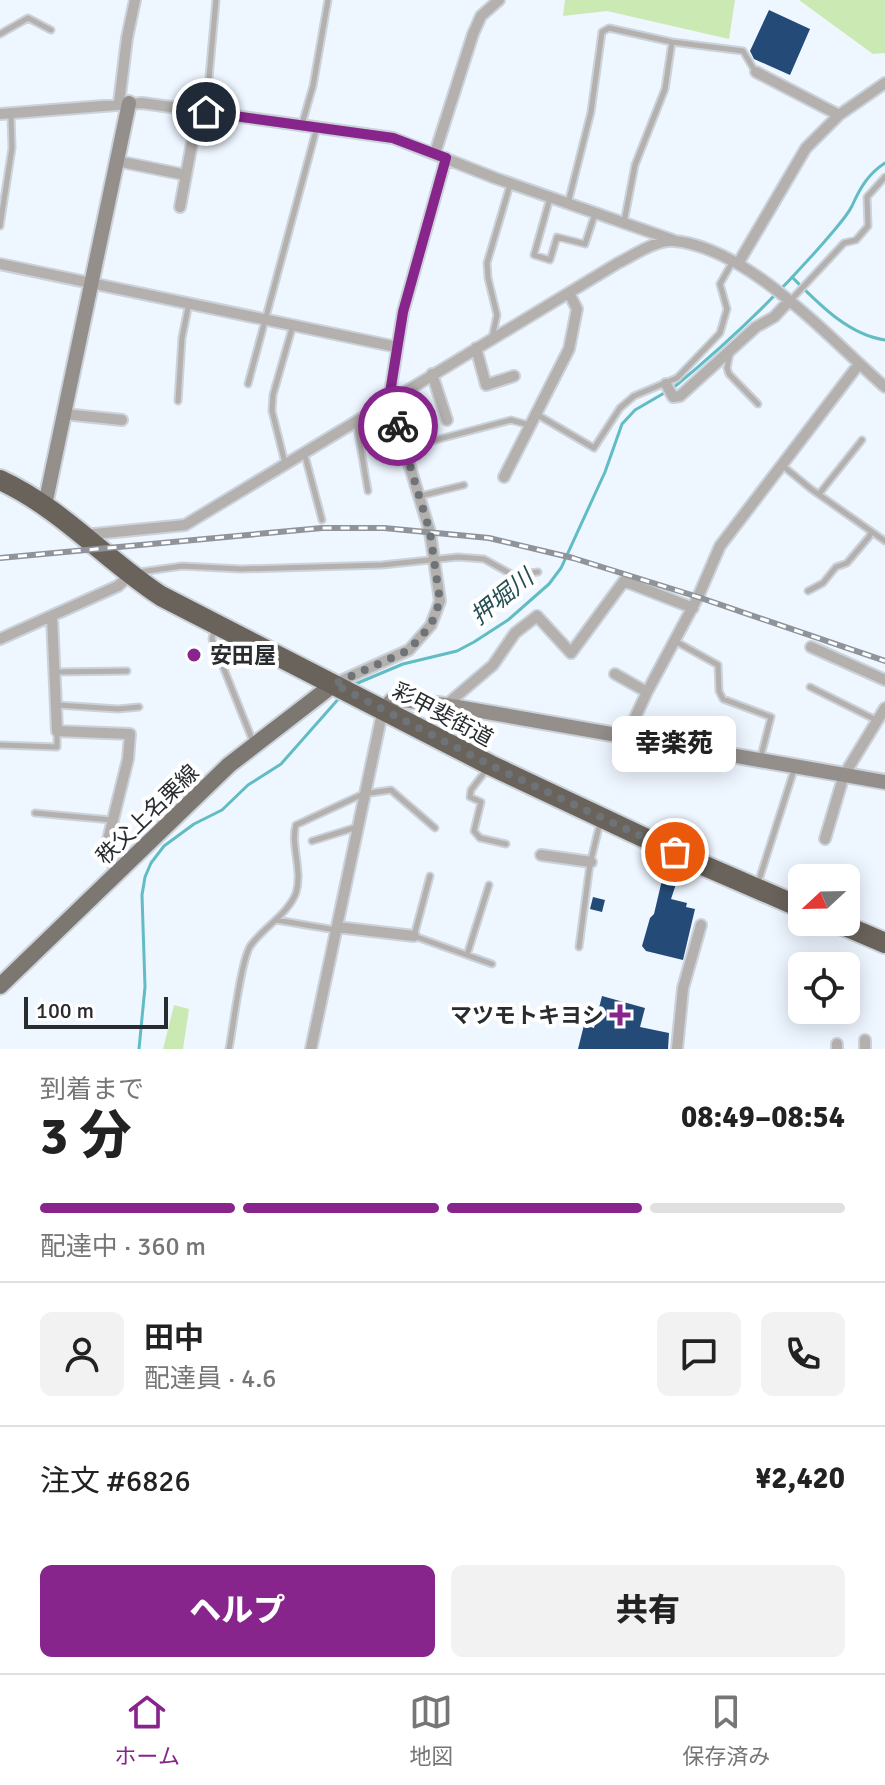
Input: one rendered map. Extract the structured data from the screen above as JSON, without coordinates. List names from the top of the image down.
{
  "streets": {
    "highway": ["彩甲斐街道"],
    "main road": ["秩父上名栗線"]
  },
  "crossings": [
    ["彩甲斐街道", "秩父上名栗線"]
  ],
  "water": ["押堀川"],
  "places": {
    "other": ["安田屋", "幸楽苑"],
    "health": ["マツモトキヨシ"]
  },
  "scale_bar": "100 m",
  "north": "left",
  "page": {
    "bubble": "幸楽苑",
    "scale": "100 m",
    "heading": ["3 分", "到着まで", "08:49–08:54"],
    "panel": [
      "田中",
      "配達員 · 4.6",
      "注文 #6826",
      "¥2,420"
    ],
    "bar": "配達中 · 360 m",
    "buttons": ["ヘルプ", "共有"],
    "tabs": ["ホーム", "地図", "保存済み"]
  }
}
